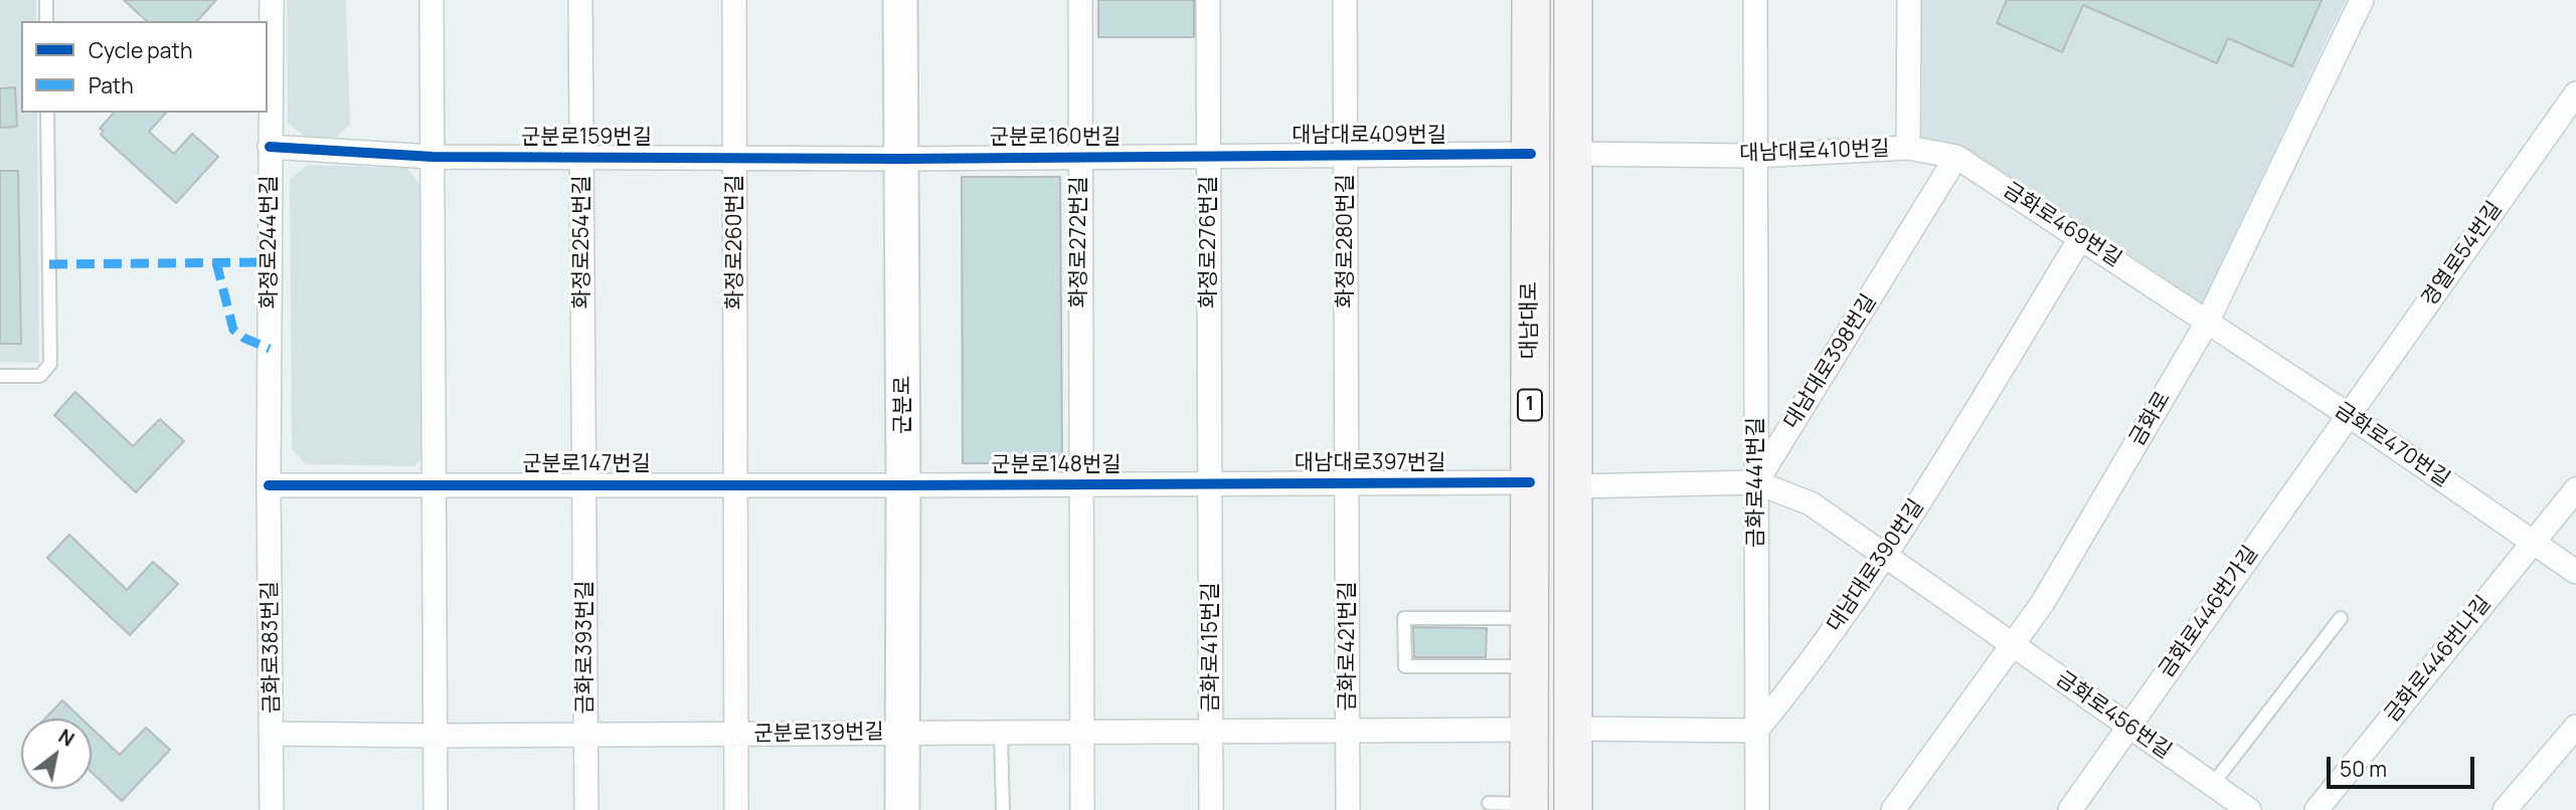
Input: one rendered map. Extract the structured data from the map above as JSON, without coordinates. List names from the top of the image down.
{
  "streets": {
    "main road": ["대남대로", "1"],
    "street": [
      "대남대로409번길",
      "군분로159번길",
      "군분로160번길",
      "대남대로410번길",
      "금화로469번길",
      "화정로280번길",
      "화정로244번길",
      "화정로254번길",
      "화정로260번길",
      "화정로272번길",
      "화정로276번길",
      "경열로54번길",
      "대남대로398번길",
      "군분로",
      "금화로",
      "금화로470번길",
      "대남대로397번길",
      "군분로147번길",
      "군분로148번길",
      "금화로441번길",
      "대남대로390번길",
      "금화로446번가길",
      "금화로421번길",
      "금화로383번길",
      "금화로393번길",
      "금화로415번길",
      "금화로446번나길",
      "금화로456번길",
      "군분로139번길"
    ]
  },
  "crossings": [
    ["대남대로409번길", "군분로160번길"],
    ["대남대로409번길", "화정로280번길"],
    ["대남대로409번길", "화정로276번길"],
    ["대남대로409번길", "대남대로"],
    ["군분로159번길", "군분로160번길"],
    ["군분로159번길", "화정로244번길"],
    ["군분로159번길", "화정로254번길"],
    ["군분로159번길", "화정로260번길"],
    ["군분로159번길", "군분로"],
    ["군분로160번길", "화정로272번길"],
    ["군분로160번길", "화정로276번길"],
    ["군분로160번길", "군분로"],
    ["대남대로410번길", "금화로469번길"],
    ["대남대로410번길", "대남대로"],
    ["대남대로410번길", "금화로441번길"],
    ["금화로469번길", "대남대로398번길"],
    ["금화로469번길", "금화로"],
    ["금화로469번길", "금화로470번길"],
    ["금화로469번길", "대남대로390번길"],
    ["화정로280번길", "대남대로397번길"],
    ["화정로280번길", "금화로421번길"],
    ["화정로244번길", "군분로147번길"],
    ["화정로244번길", "금화로383번길"],
    ["화정로254번길", "군분로147번길"],
    ["화정로254번길", "금화로393번길"],
    ["화정로260번길", "군분로147번길"],
    ["화정로260번길", "군분로139번길"],
    ["화정로272번길", "군분로148번길"],
    ["화정로276번길", "대남대로397번길"],
    ["화정로276번길", "군분로148번길"],
    ["화정로276번길", "금화로415번길"],
    ["경열로54번길", "금화로470번길"],
    ["경열로54번길", "금화로446번가길"],
    ["대남대로", "대남대로397번길"],
    ["대남대로", "군분로139번길"],
    ["대남대로398번길", "금화로441번길"],
    ["대남대로398번길", "금화로456번길"],
    ["군분로", "군분로147번길"],
    ["군분로", "군분로148번길"],
    ["군분로", "군분로139번길"],
    ["금화로", "금화로470번길"],
    ["금화로", "금화로456번길"],
    ["금화로470번길", "금화로446번가길"],
    ["금화로470번길", "금화로446번나길"],
    ["대남대로397번길", "군분로148번길"],
    ["대남대로397번길", "금화로421번길"],
    ["대남대로397번길", "금화로415번길"],
    ["군분로147번길", "군분로148번길"],
    ["군분로147번길", "금화로383번길"],
    ["군분로147번길", "금화로393번길"],
    ["군분로147번길", "군분로139번길"],
    ["군분로148번길", "금화로415번길"],
    ["군분로148번길", "군분로139번길"],
    ["금화로441번길", "대남대로390번길"],
    ["금화로441번길", "금화로456번길"],
    ["대남대로390번길", "금화로456번길"],
    ["금화로446번가길", "금화로456번길"],
    ["금화로421번길", "군분로139번길"],
    ["금화로383번길", "군분로139번길"],
    ["금화로393번길", "군분로139번길"],
    ["금화로415번길", "군분로139번길"]
  ],
  "legend": ["Cycle path", "Path"],
  "scale_bar": "50 m",
  "north": "top right"
}
